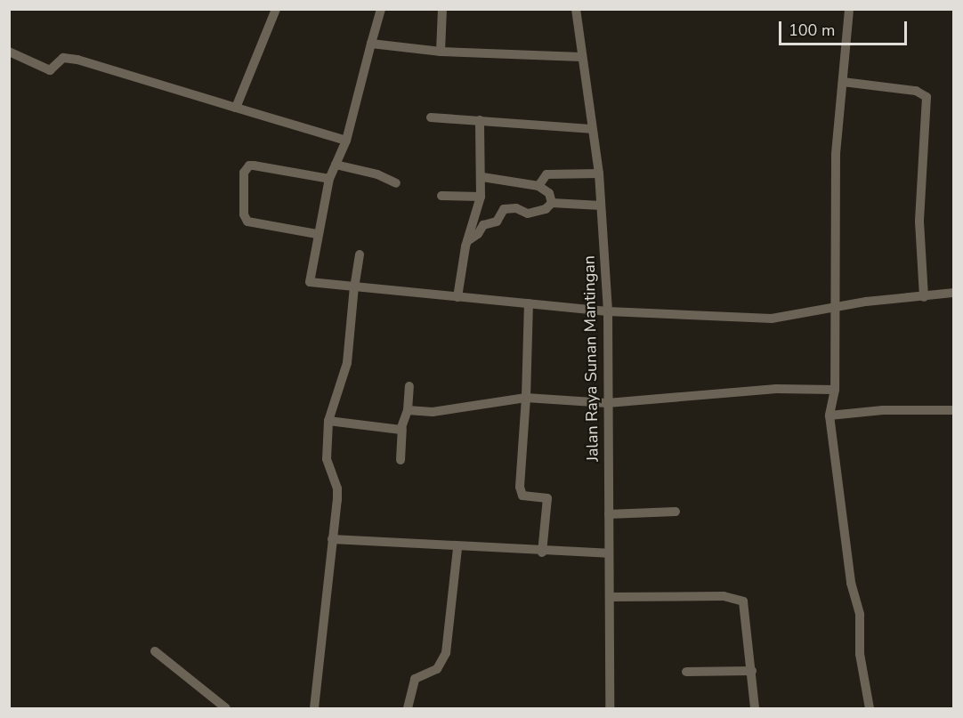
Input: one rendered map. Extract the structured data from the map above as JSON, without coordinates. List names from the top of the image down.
{
  "streets": {
    "street": ["Jalan Raya Sunan Mantingan"]
  },
  "scale_bar": "100 m"
}
